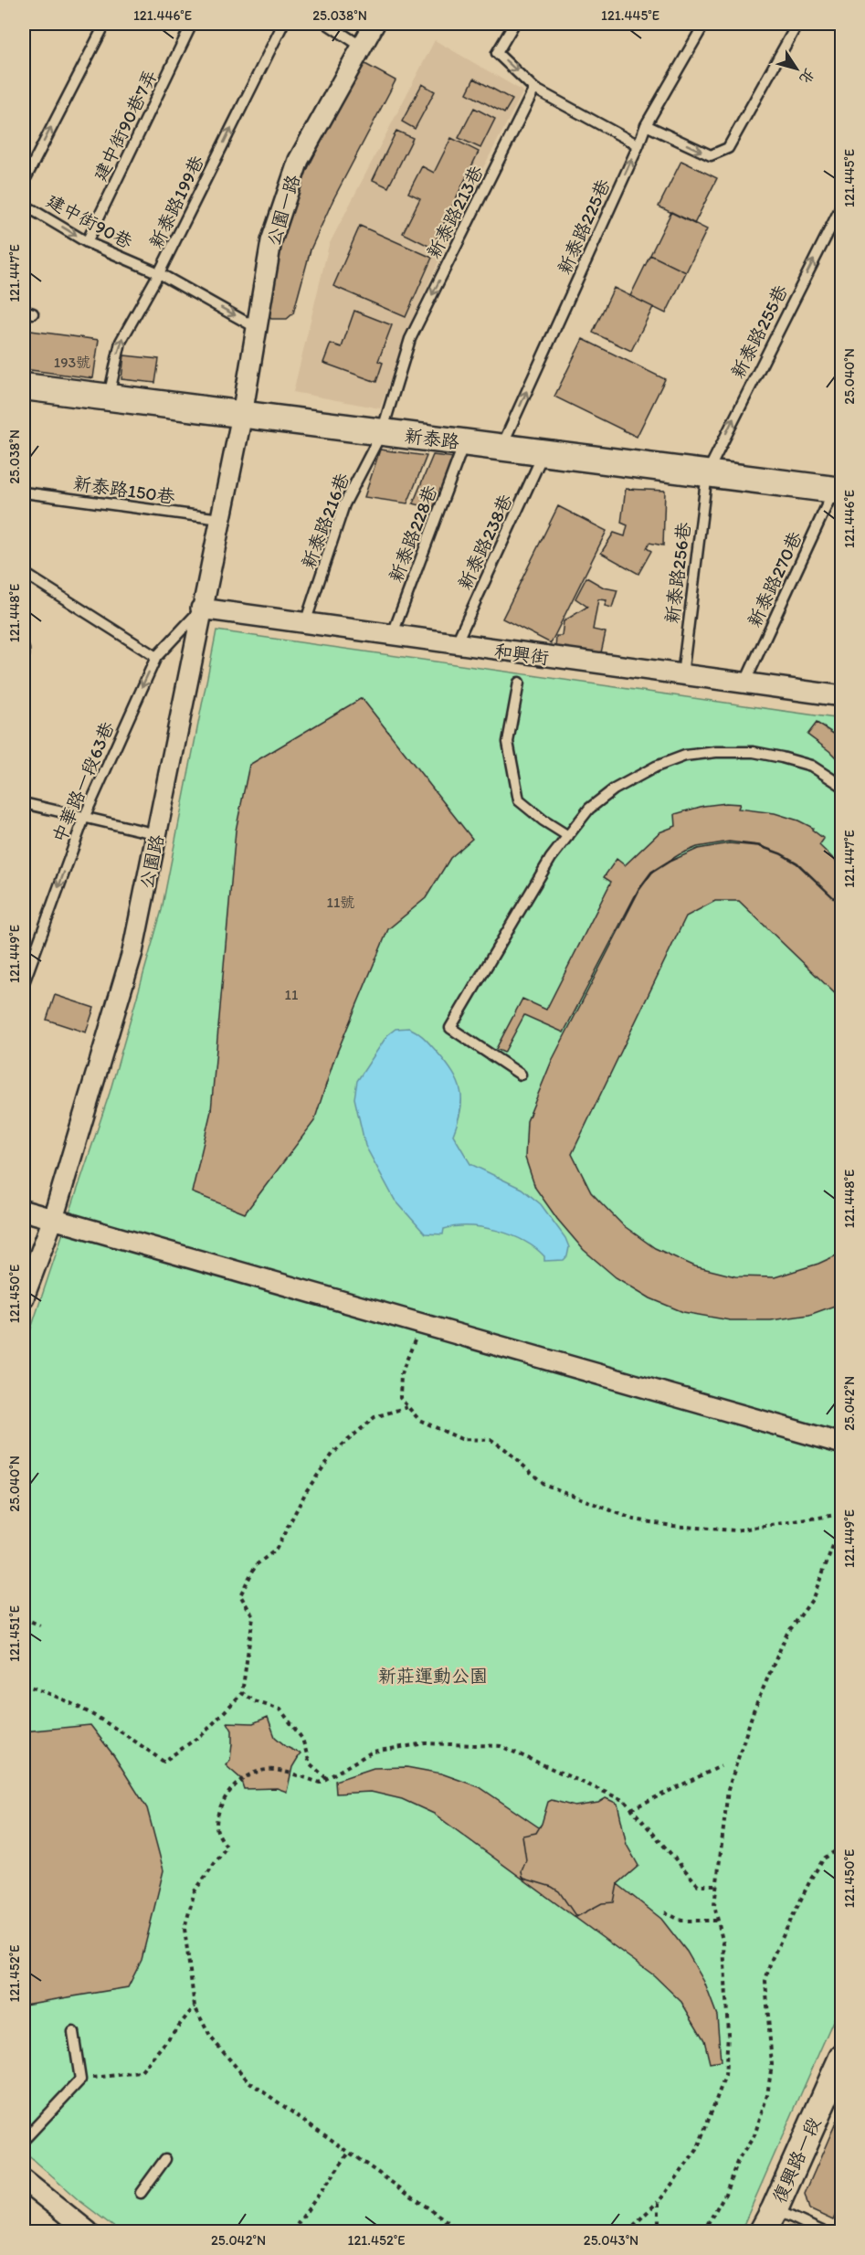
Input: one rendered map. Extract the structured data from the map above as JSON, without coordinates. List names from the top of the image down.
{
  "streets": {
    "main road": ["新泰路", "復興路一段"],
    "street": ["公園一路", "和興街", "公園路"],
    "lane": [
      "建中街90巷7弄",
      "新泰路199巷",
      "新泰路213巷",
      "建中街90巷",
      "新泰路225巷",
      "新泰路255巷",
      "新泰路150巷",
      "新泰路216巷",
      "新泰路228巷",
      "新泰路238巷",
      "新泰路256巷",
      "新泰路270巷",
      "中華路一段63巷"
    ]
  },
  "crossings": [
    ["建中街90巷7弄", "建中街90巷"],
    ["新泰路199巷", "建中街90巷"],
    ["新泰路199巷", "新泰路"],
    ["公園一路", "建中街90巷"],
    ["公園一路", "新泰路"],
    ["公園一路", "公園路"],
    ["新泰路213巷", "新泰路"],
    ["新泰路213巷", "新泰路216巷"],
    ["新泰路225巷", "新泰路"],
    ["新泰路255巷", "新泰路"],
    ["新泰路255巷", "新泰路256巷"],
    ["新泰路", "新泰路216巷"],
    ["新泰路", "新泰路228巷"],
    ["新泰路", "新泰路238巷"],
    ["新泰路", "新泰路256巷"],
    ["新泰路", "新泰路270巷"],
    ["新泰路", "公園路"],
    ["新泰路150巷", "公園路"],
    ["新泰路216巷", "和興街"],
    ["新泰路228巷", "和興街"],
    ["新泰路238巷", "和興街"],
    ["新泰路256巷", "和興街"],
    ["新泰路270巷", "和興街"],
    ["和興街", "中華路一段63巷"],
    ["和興街", "公園路"],
    ["中華路一段63巷", "公園路"]
  ],
  "one_way": [
    "新泰路199巷",
    "新泰路213巷",
    "建中街90巷",
    "新泰路225巷",
    "新泰路255巷",
    "中華路一段63巷"
  ],
  "parks": ["新莊運動公園"],
  "house_numbers": ["193號", "11號", "11"],
  "north": "bottom right",
  "coordinates": [
    "121.446°E",
    "25.038°N",
    "121.445°E",
    "121.447°E",
    "25.040°N",
    "121.448°E",
    "121.449°E",
    "121.450°E",
    "25.042°N",
    "121.451°E",
    "121.452°E",
    "25.043°N"
  ]
}
